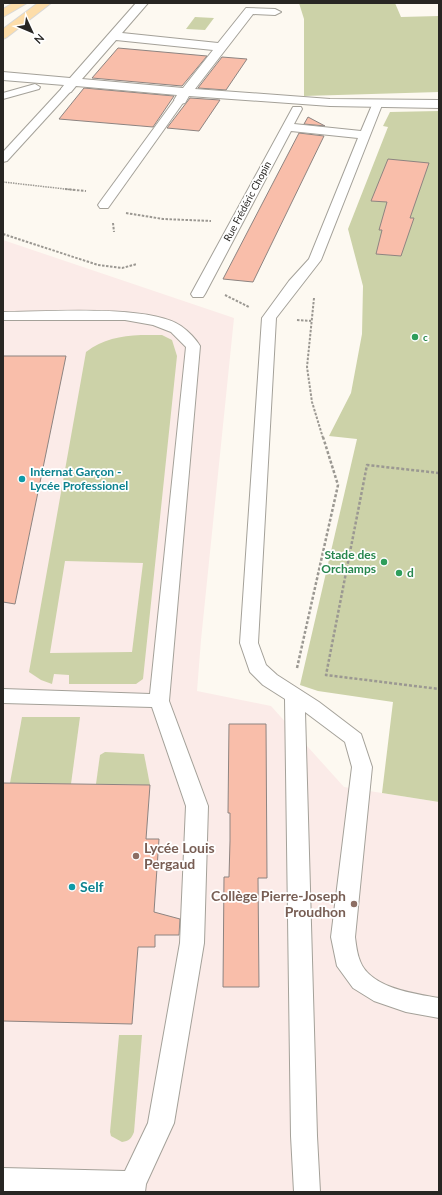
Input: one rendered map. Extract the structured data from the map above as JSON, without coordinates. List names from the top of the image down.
{
  "streets": {
    "lane": ["Rue Frédéric Chopin"]
  },
  "places": [
    "c",
    "Internat Garçon - Lycée Professionel",
    "Stade des Orchamps",
    "d",
    "Lycée Louis Pergaud",
    "Self",
    "Collège Pierre-Joseph Proudhon"
  ],
  "north": "bottom right"
}
